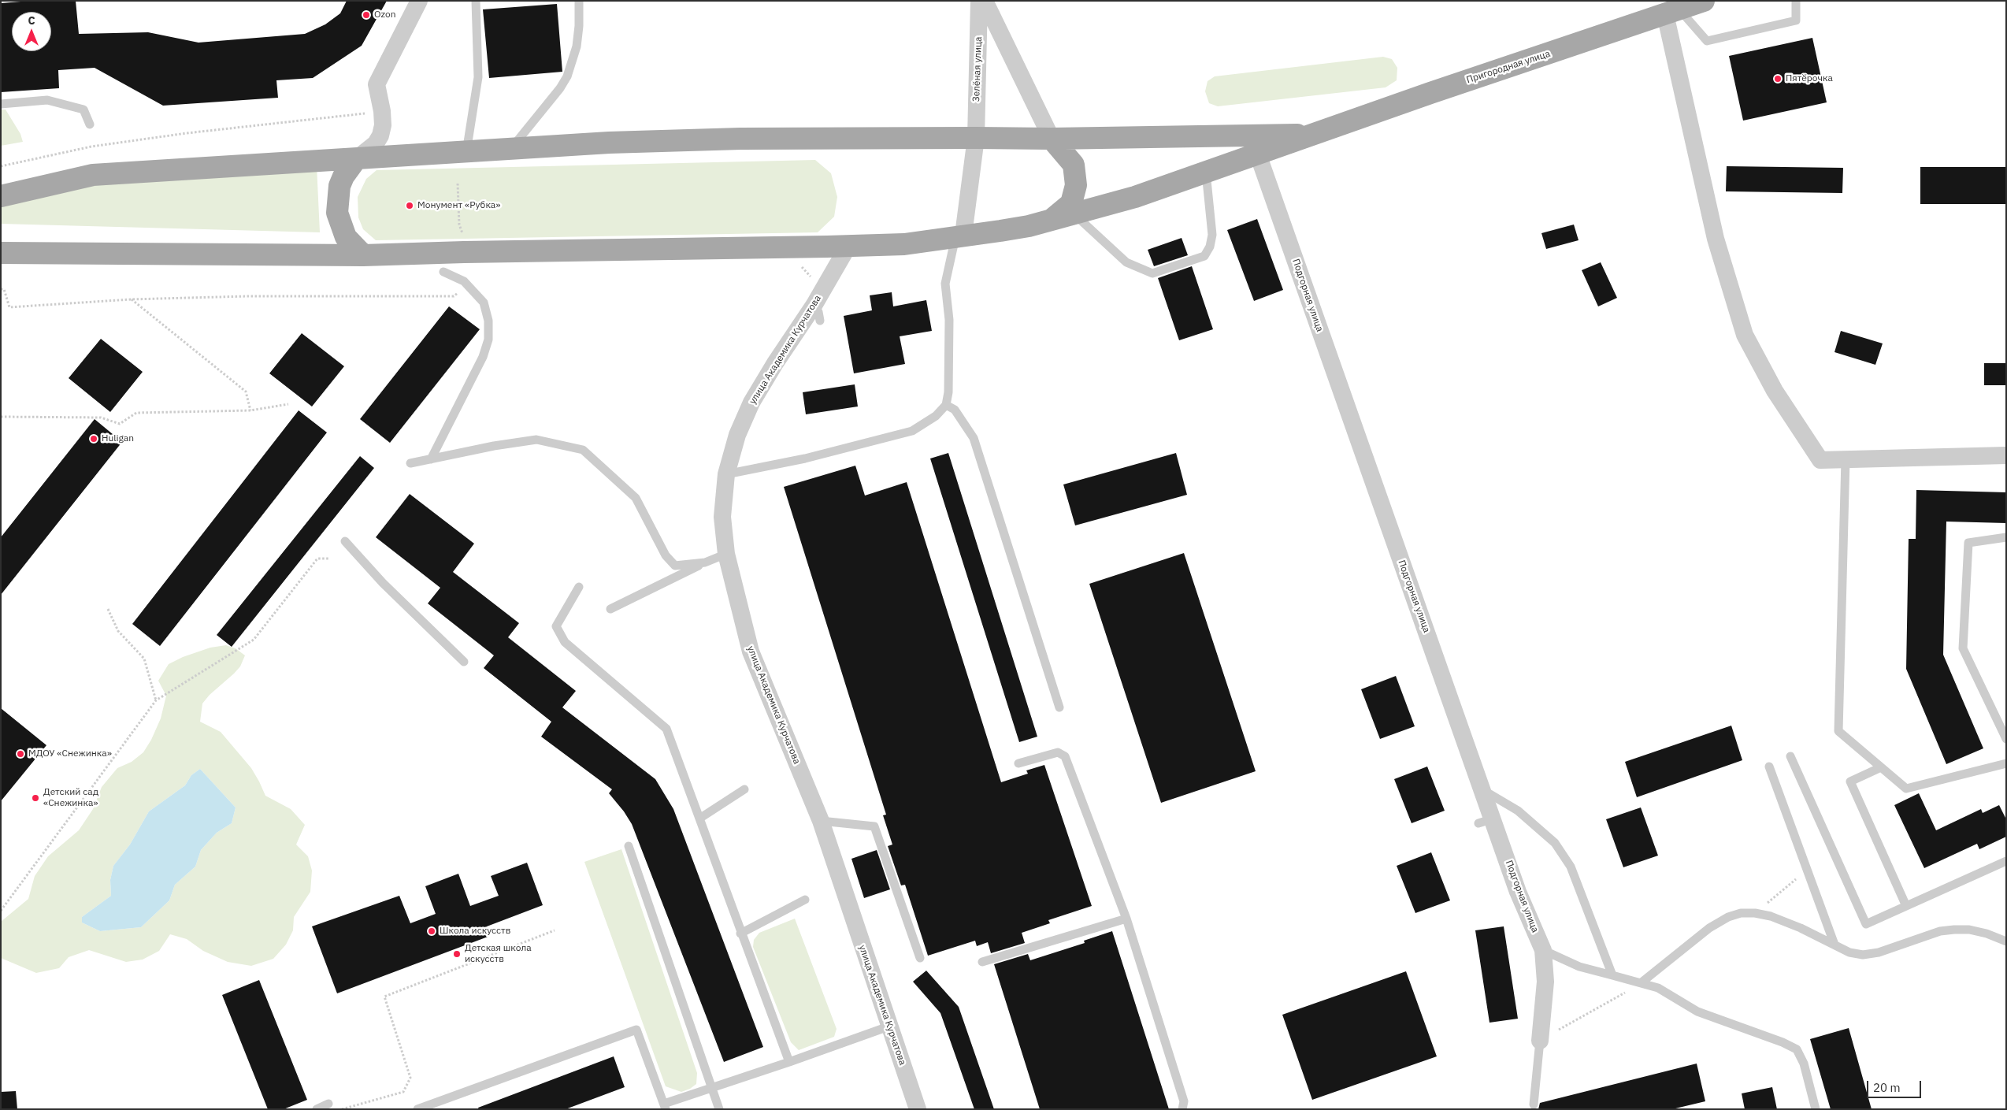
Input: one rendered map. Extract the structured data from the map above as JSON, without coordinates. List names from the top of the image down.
{
  "streets": {
    "main road": ["Пригородная улица"],
    "street": ["Зелёная улица", "Подгорная улица", "улица Академика Курчатова"]
  },
  "crossings": [
    ["Пригородная улица", "Зелёная улица"],
    ["Пригородная улица", "Подгорная улица"],
    ["Пригородная улица", "улица Академика Курчатова"]
  ],
  "places": [
    "Ozon",
    "Пятёрочка",
    "Монумент «Рубка»",
    "Huligan",
    "МДОУ «Снежинка»",
    "Детский сад «Снежинка»",
    "Школа искусств",
    "Детская школа искусств"
  ],
  "scale_bar": "20 m",
  "north": "top"
}
